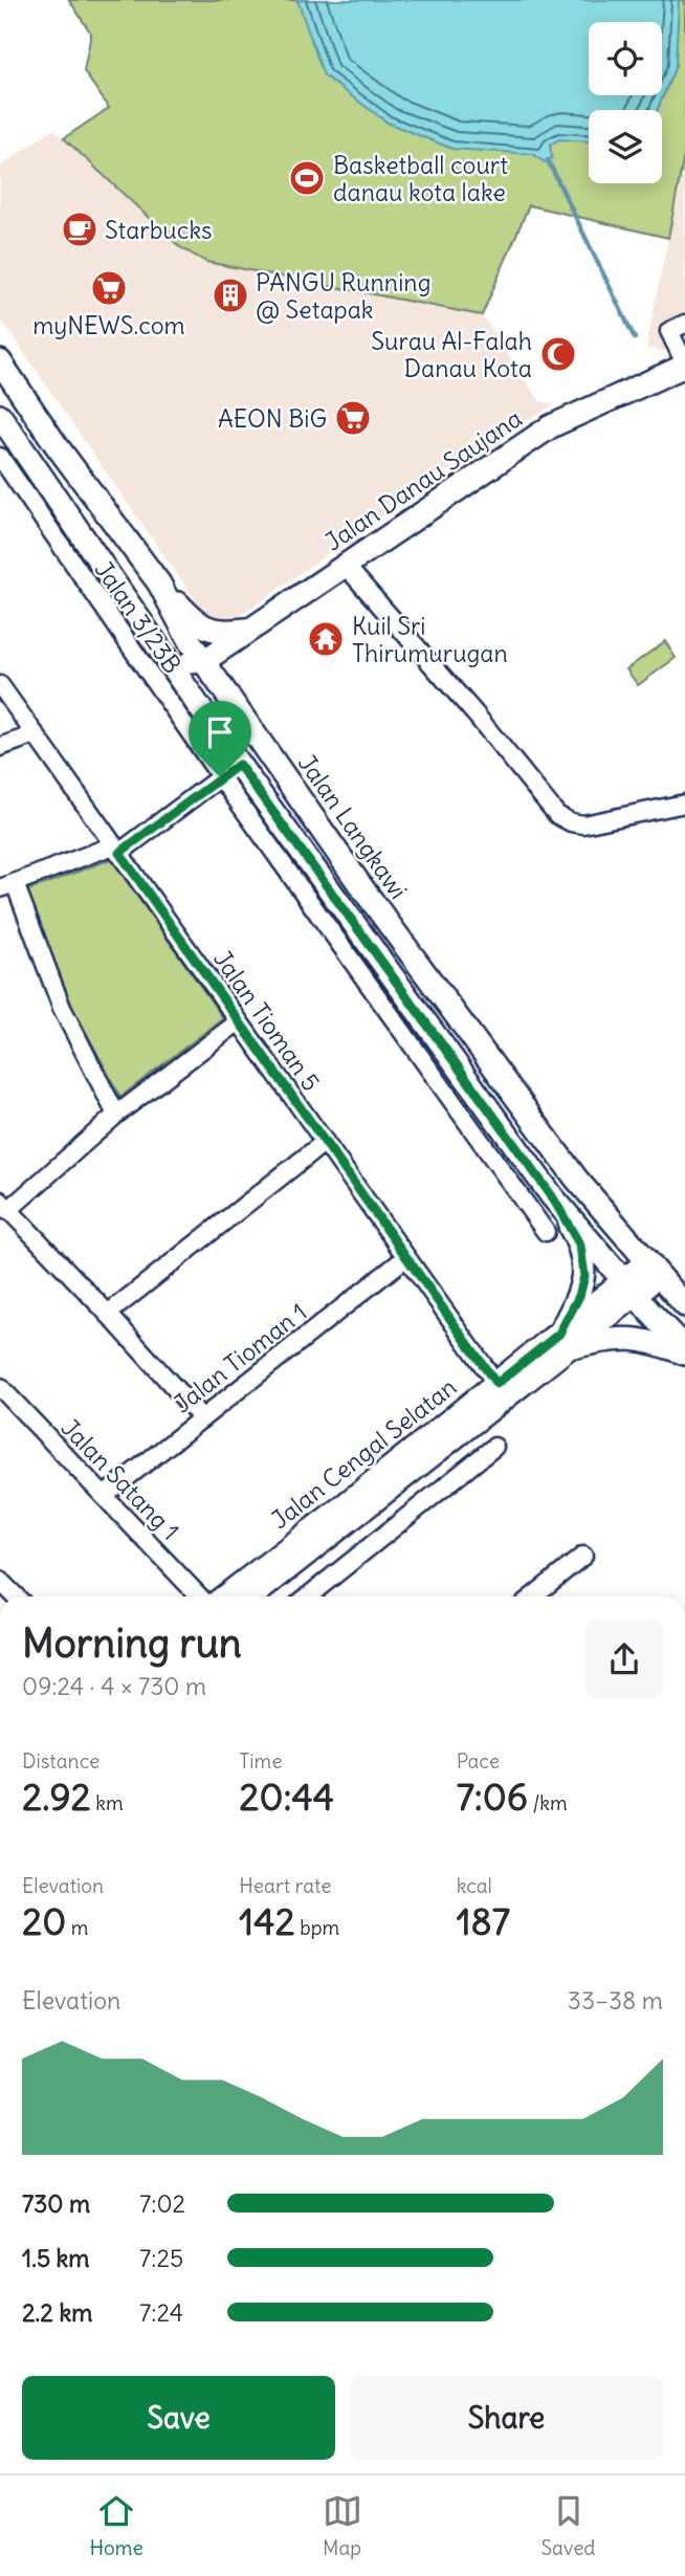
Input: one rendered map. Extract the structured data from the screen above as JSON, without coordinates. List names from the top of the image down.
{
  "streets": {
    "street": [
      "Jalan Danau Saujana",
      "Jalan 3/23B",
      "Jalan Langkawi",
      "Jalan Tioman 5",
      "Jalan Tioman 1",
      "Jalan Cengal Selatan",
      "Jalan Satang 1"
    ]
  },
  "crossings": [
    ["Jalan Danau Saujana", "Jalan Langkawi"],
    ["Jalan Langkawi", "Jalan Cengal Selatan"],
    ["Jalan Tioman 5", "Jalan Tioman 1"],
    ["Jalan Tioman 5", "Jalan Cengal Selatan"],
    ["Jalan Tioman 1", "Jalan Satang 1"]
  ],
  "places": {
    "sports": ["Basketball court danau kota lake"],
    "cafe": ["Starbucks"],
    "supermarket": ["myNEWS.com", "AEON BiG"],
    "building": ["PANGU Running @ Setapak"],
    "mosque": ["Surau Al-Falah Danau Kota"],
    "temple": ["Kuil Sri Thirumurugan"]
  },
  "page": {
    "heading": ["Morning run", "09:24 · 4 × 730 m"],
    "stats": [
      ["Distance", "2.92 km"],
      ["Time", "20:44"],
      ["Pace", "7:06 /km"],
      ["Elevation", "20 m"],
      ["Heart rate", "142 bpm"],
      ["kcal", "187"]
    ],
    "chart": ["Elevation", "33–38 m"],
    "list": [
      {
        "name": "730 m",
        "note": "7:02"
      },
      {
        "name": "1.5 km",
        "note": "7:25"
      },
      {
        "name": "2.2 km",
        "note": "7:24"
      }
    ],
    "buttons": ["Save", "Share"],
    "tabs": ["Home", "Map", "Saved"]
  }
}
